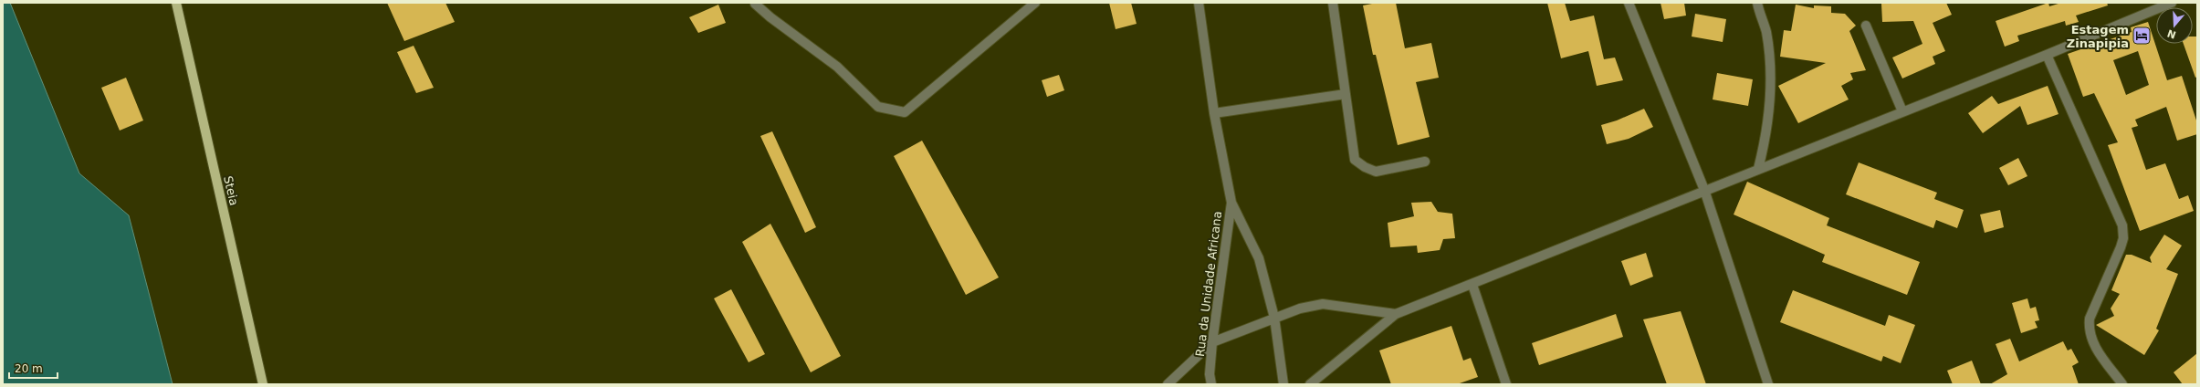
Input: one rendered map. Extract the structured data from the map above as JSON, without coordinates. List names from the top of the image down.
{
  "streets": {
    "main road": ["Steia"],
    "street": ["Rua da Unidade Africana"]
  },
  "places": {
    "hotel": ["Estagem Zinapipia"]
  },
  "scale_bar": "20 m",
  "north": "bottom"
}
